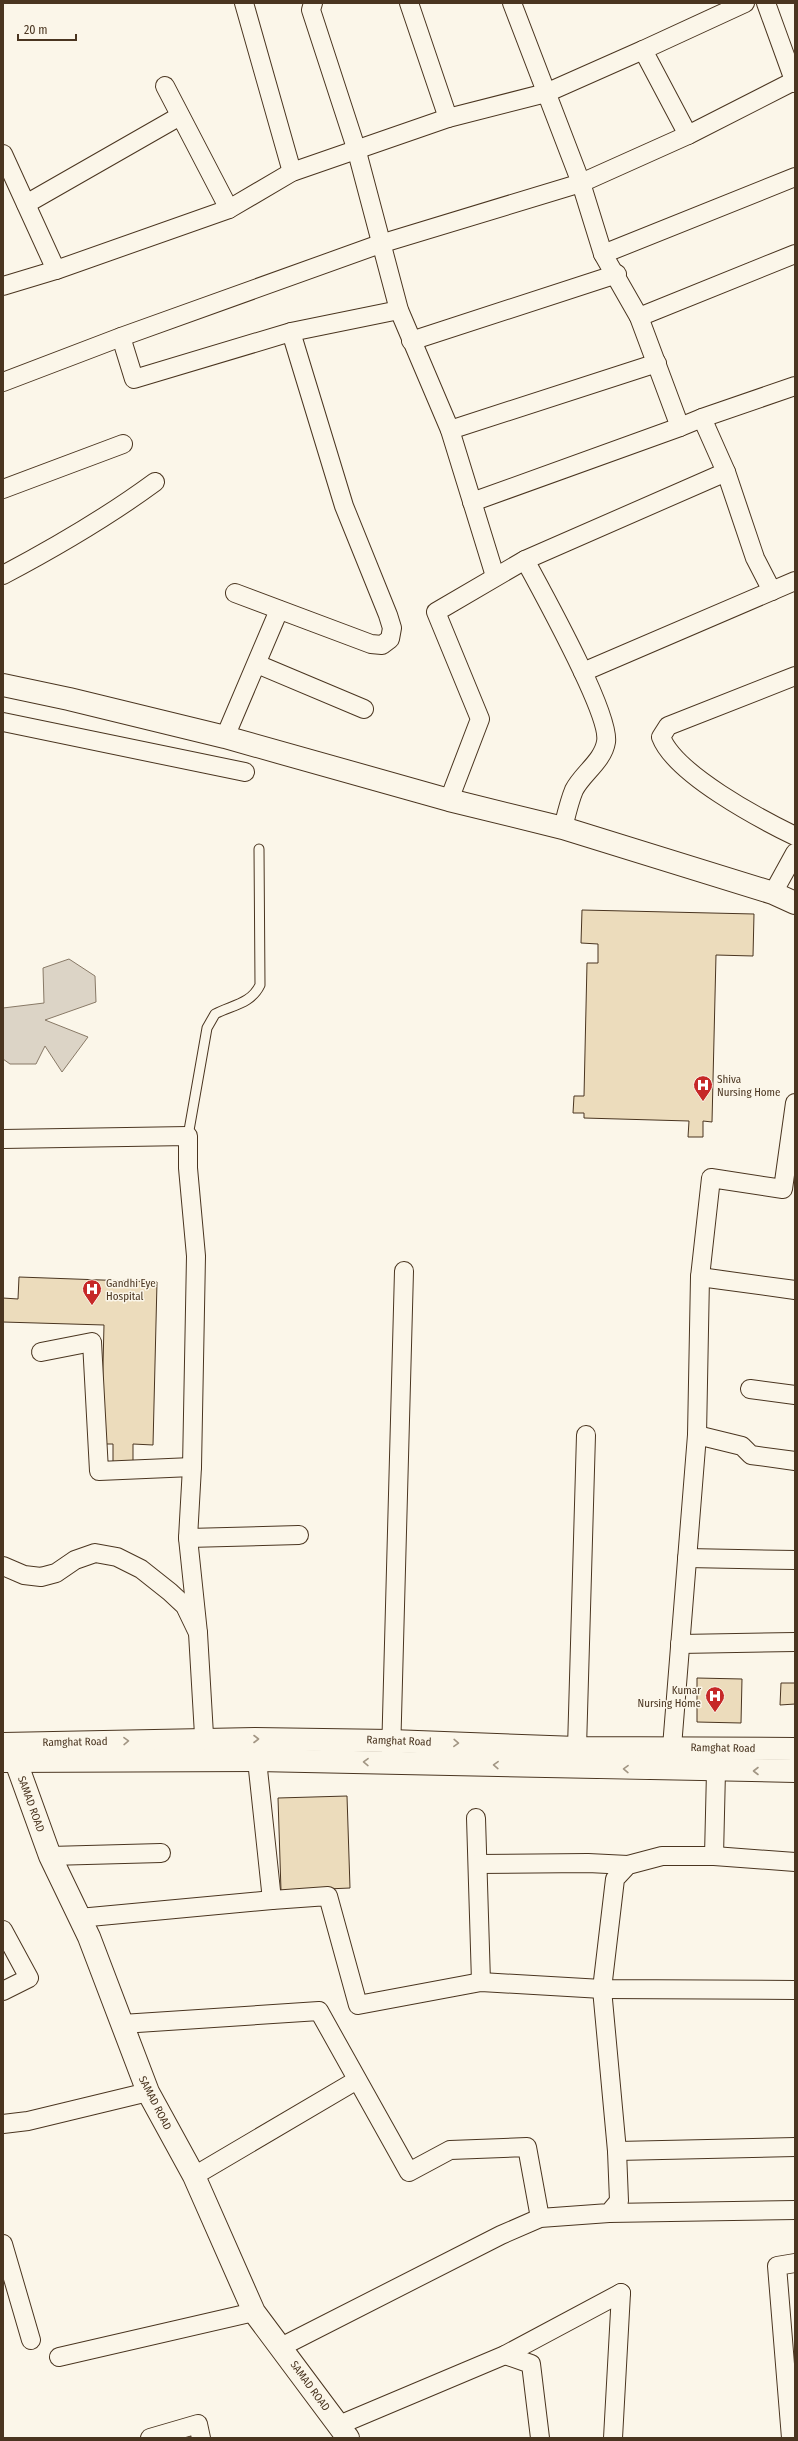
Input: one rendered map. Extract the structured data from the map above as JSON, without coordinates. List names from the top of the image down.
{
  "streets": {
    "street": ["Ramghat Road", "SAMAD ROAD"]
  },
  "crossings": [
    ["Ramghat Road", "SAMAD ROAD"]
  ],
  "places": {
    "hospital": ["Shiva Nursing Home", "Gandhi Eye Hospital", "Kumar Nursing Home"]
  },
  "scale_bar": "20 m"
}
